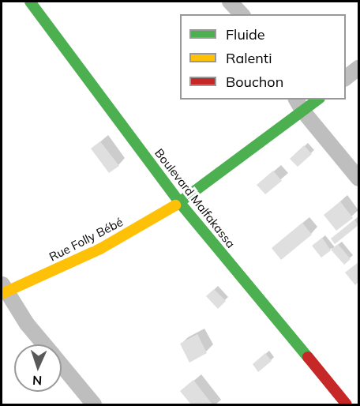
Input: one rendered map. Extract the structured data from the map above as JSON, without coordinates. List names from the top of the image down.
{
  "streets": {
    "street": ["Boulevard Malfakassa", "Rue Folly Bébé"]
  },
  "crossings": [
    ["Boulevard Malfakassa", "Rue Folly Bébé"]
  ],
  "legend": ["Fluide", "Ralenti", "Bouchon"],
  "north": "bottom"
}
